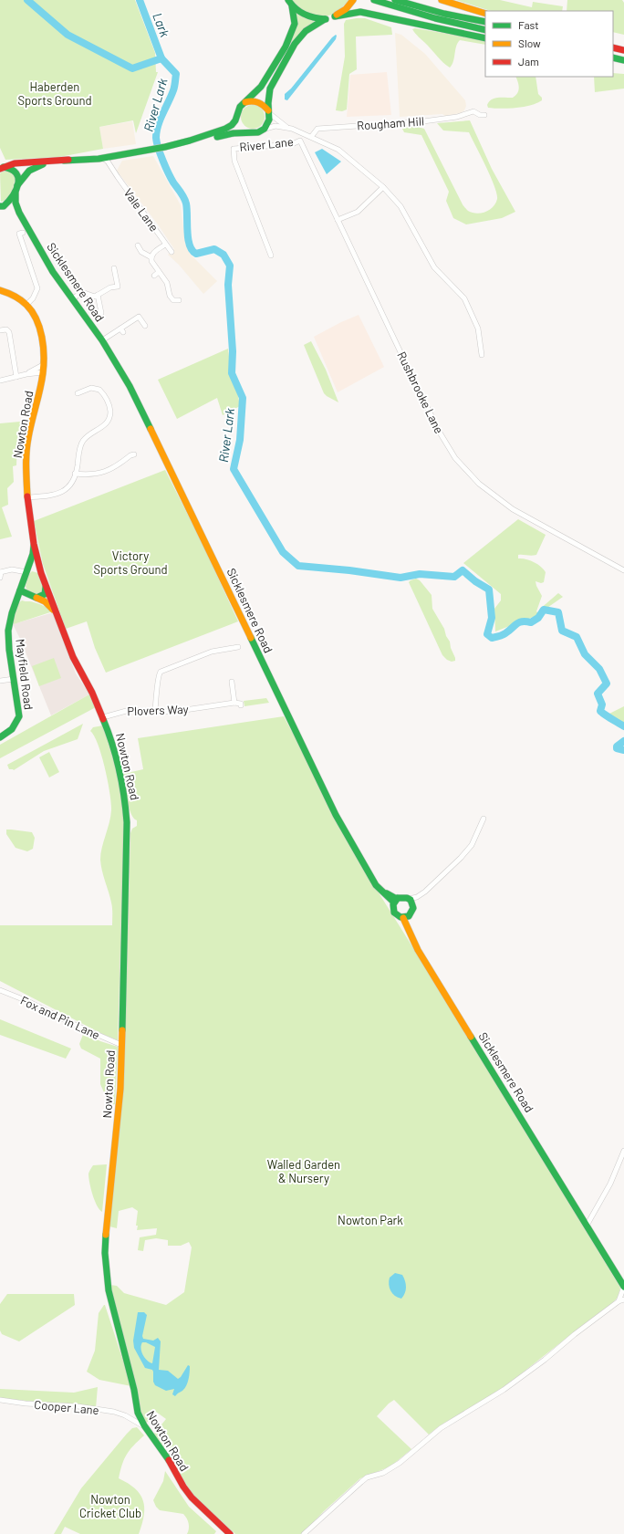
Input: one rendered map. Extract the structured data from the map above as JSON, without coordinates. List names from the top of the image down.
{
  "streets": {
    "main road": ["Sicklesmere Road", "Nowton Road", "Mayfield Road"],
    "street": [
      "Rougham Hill",
      "River Lane",
      "Vale Lane",
      "Rushbrooke Lane",
      "Plovers Way",
      "Fox and Pin Lane",
      "Cooper Lane"
    ]
  },
  "crossings": [
    ["River Lane", "Rushbrooke Lane"],
    ["Nowton Road", "Mayfield Road"],
    ["Nowton Road", "Plovers Way"],
    ["Nowton Road", "Fox and Pin Lane"],
    ["Nowton Road", "Cooper Lane"]
  ],
  "water": ["Lark", "River Lark"],
  "parks": [
    "Haberden Sports Ground",
    "Victory Sports Ground",
    "Walled Garden & Nursery",
    "Nowton Park",
    "Nowton Cricket Club"
  ],
  "legend": ["Fast", "Slow", "Jam"]
}
